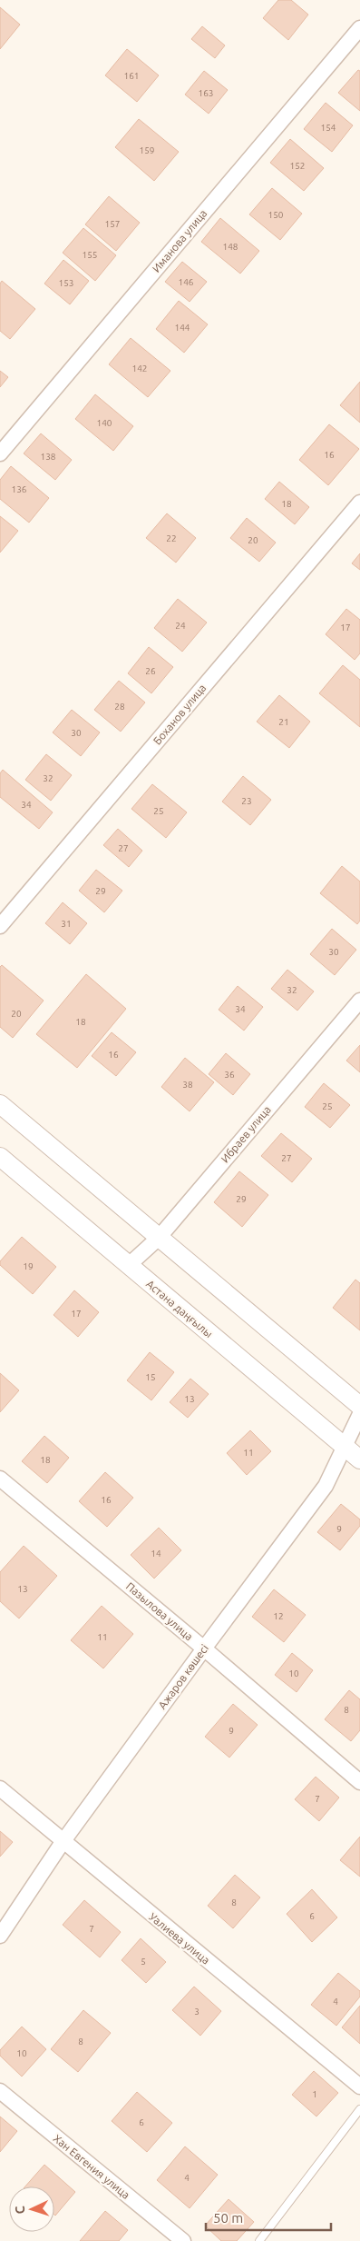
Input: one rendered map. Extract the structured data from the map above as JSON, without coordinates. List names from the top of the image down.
{
  "streets": {
    "street": [
      "Иманова улица",
      "Боханов улица",
      "Ибраев улица",
      "Астана даңғылы",
      "Пазылова улица",
      "Ажаров көшесі",
      "Уалиева улица",
      "Хан Евгения улица"
    ]
  },
  "crossings": [
    ["Ибраев улица", "Астана даңғылы"],
    ["Астана даңғылы", "Ажаров көшесі"],
    ["Пазылова улица", "Ажаров көшесі"],
    ["Ажаров көшесі", "Уалиева улица"]
  ],
  "house_numbers": [
    "161",
    "163",
    "154",
    "159",
    "152",
    "150",
    "157",
    "148",
    "155",
    "146",
    "153",
    "144",
    "142",
    "140",
    "16",
    "138",
    "136",
    "18",
    "22",
    "20",
    "24",
    "17",
    "26",
    "28",
    "21",
    "30",
    "32",
    "23",
    "34",
    "25",
    "27",
    "29",
    "31",
    "30",
    "32",
    "34",
    "20",
    "18",
    "16",
    "36",
    "38",
    "25",
    "27",
    "29",
    "19",
    "17",
    "15",
    "13",
    "11",
    "18",
    "16",
    "9",
    "14",
    "13",
    "12",
    "11",
    "10",
    "8",
    "9",
    "7",
    "8",
    "6",
    "7",
    "5",
    "4",
    "3",
    "8",
    "10",
    "1",
    "6",
    "4"
  ],
  "scale_bar": "50 m",
  "north": "left"
}
